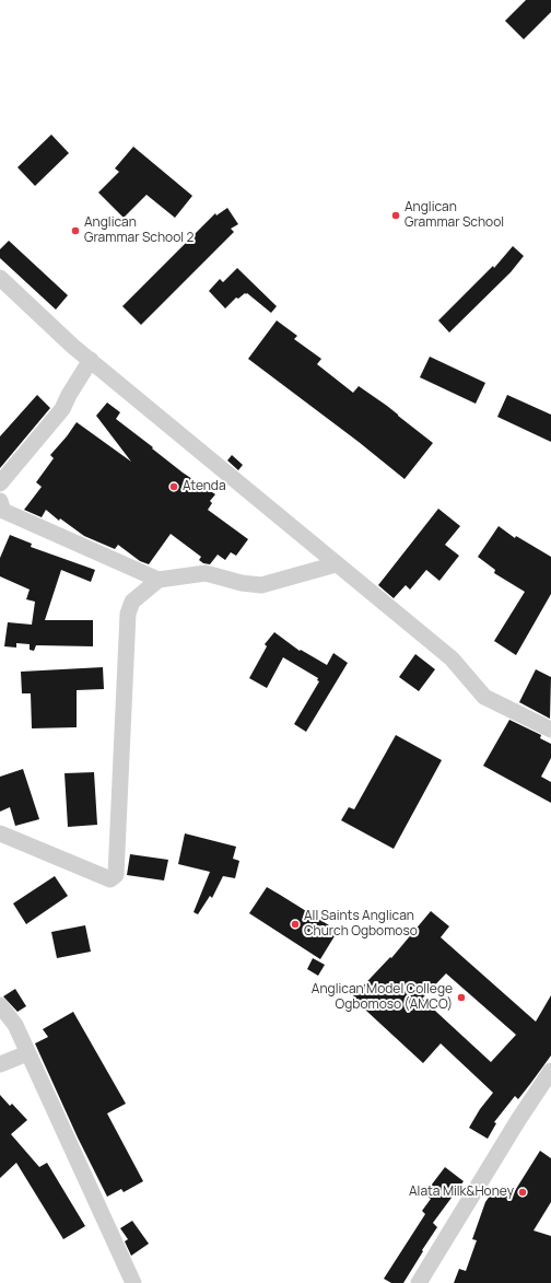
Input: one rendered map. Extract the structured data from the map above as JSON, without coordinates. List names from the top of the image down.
{
  "places": [
    "Anglican Grammar School",
    "Anglican Grammar School 2",
    "Atenda",
    "All Saints Anglican Church Ogbomoso",
    "Anglican Model College Ogbomoso (AMCO)",
    "Alata Milk&Honey"
  ]
}
